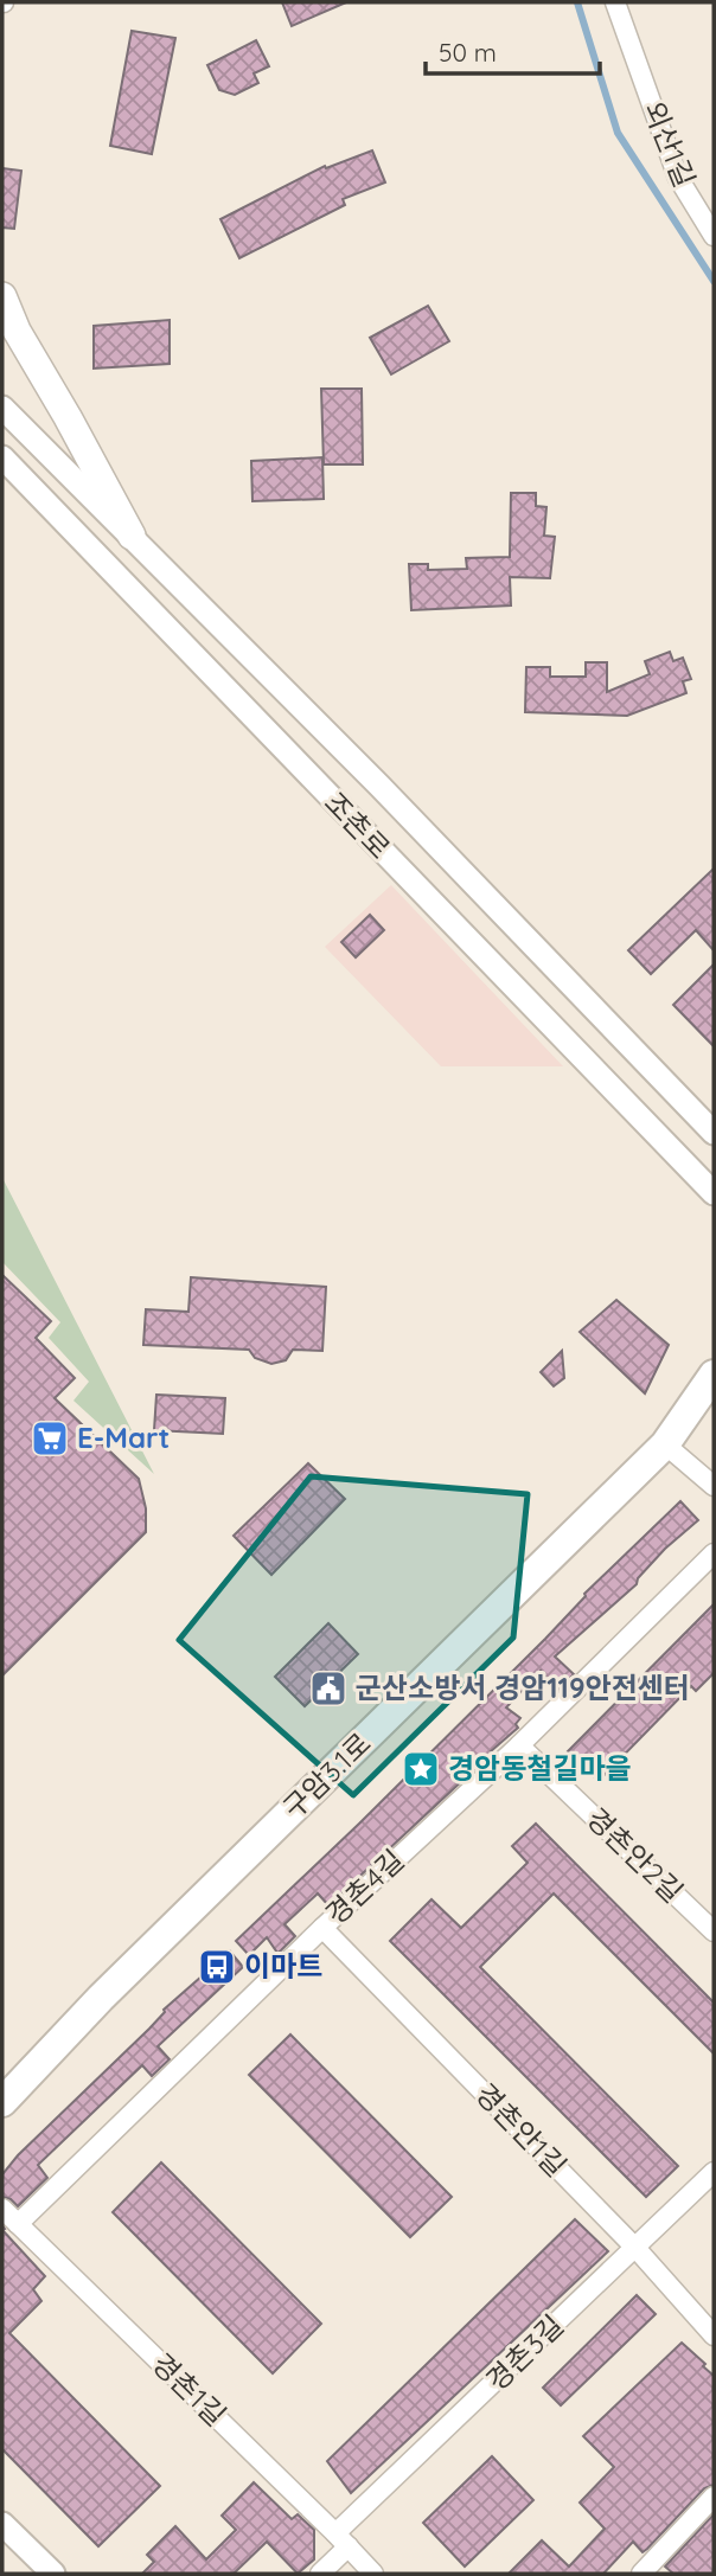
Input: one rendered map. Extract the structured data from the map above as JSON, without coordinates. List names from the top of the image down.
{
  "streets": {
    "main road": ["구암3.1로"],
    "street": [
      "외산1길",
      "조촌로",
      "경촌안2길",
      "경촌4길",
      "경촌안1길",
      "경촌3길",
      "경촌1길"
    ]
  },
  "crossings": [
    ["경촌안2길", "경촌4길"],
    ["경촌4길", "경촌안1길"],
    ["경촌4길", "경촌1길"],
    ["경촌안1길", "경촌3길"],
    ["경촌3길", "경촌1길"]
  ],
  "places": {
    "supermarket": ["E-Mart"],
    "public building": ["군산소방서 경암119안전센터"],
    "place": ["경암동철길마을"],
    "bus stop": ["이마트"]
  },
  "scale_bar": "50 m"
}
